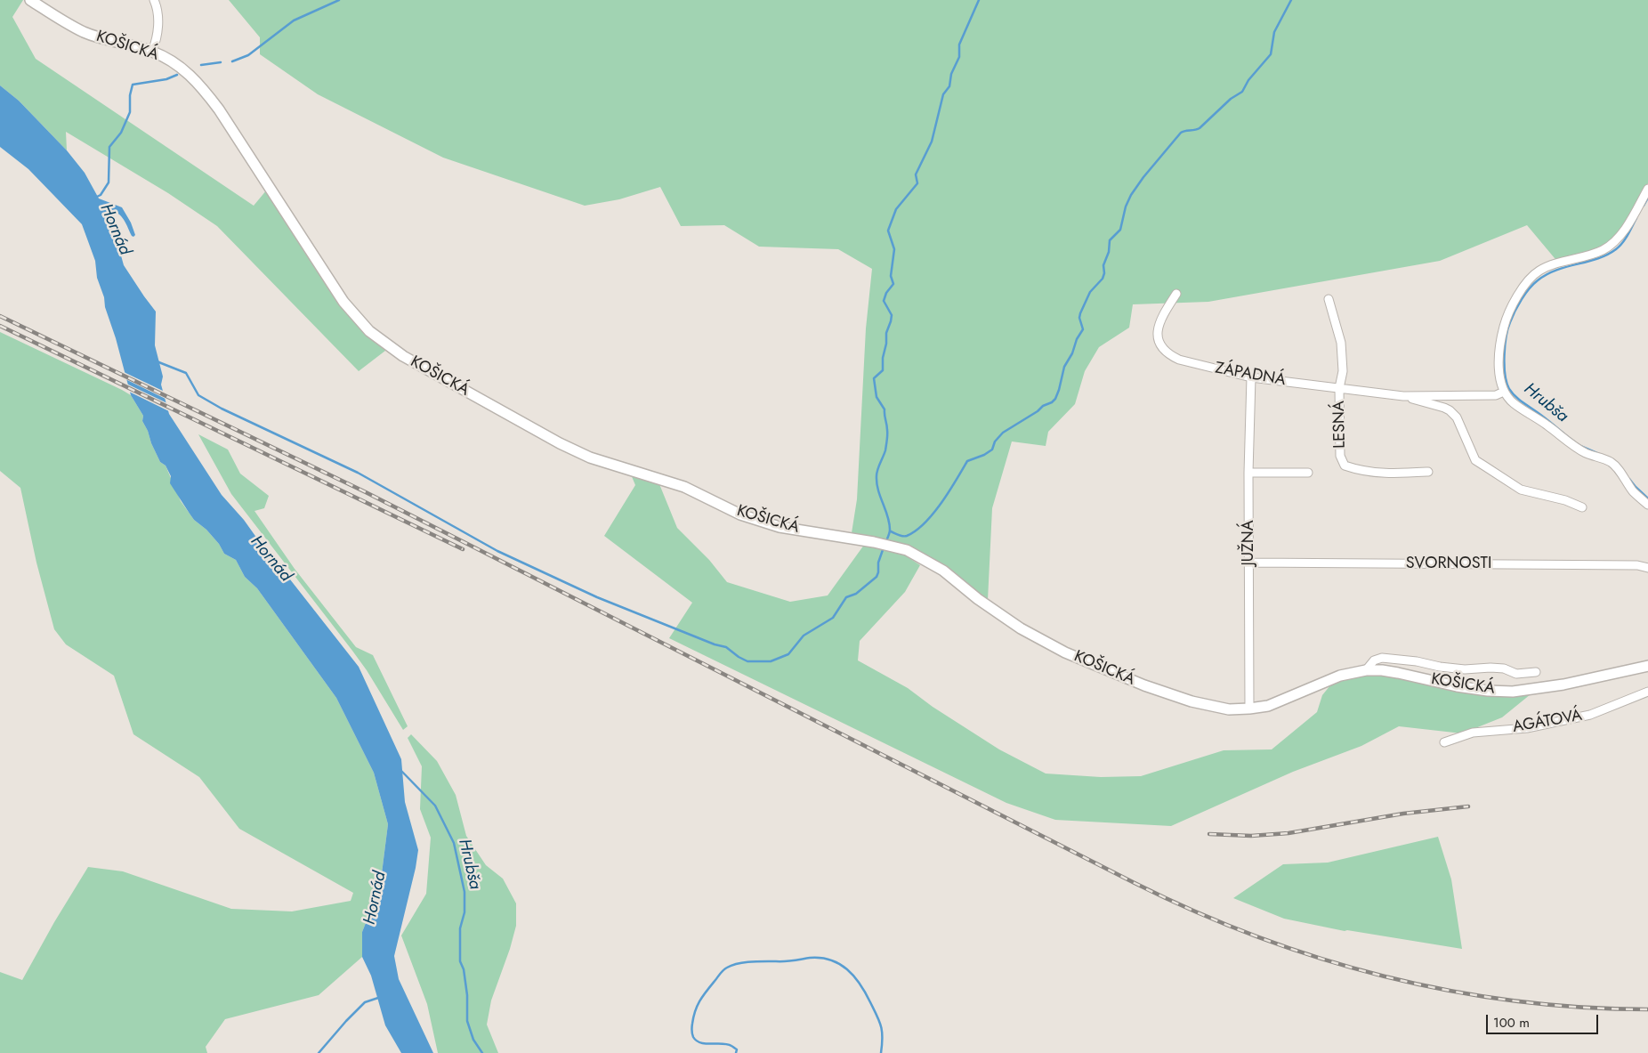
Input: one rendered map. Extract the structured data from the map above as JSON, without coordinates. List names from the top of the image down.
{
  "streets": {
    "street": [
      "KOŠICKÁ",
      "ZÁPADNÁ",
      "LESNÁ",
      "JUŽNÁ",
      "SVORNOSTI",
      "AGÁTOVÁ"
    ]
  },
  "crossings": [
    ["KOŠICKÁ", "JUŽNÁ"],
    ["ZÁPADNÁ", "LESNÁ"],
    ["ZÁPADNÁ", "JUŽNÁ"],
    ["JUŽNÁ", "SVORNOSTI"]
  ],
  "water": ["Hornád", "Hrubša"],
  "scale_bar": "100 m"
}
